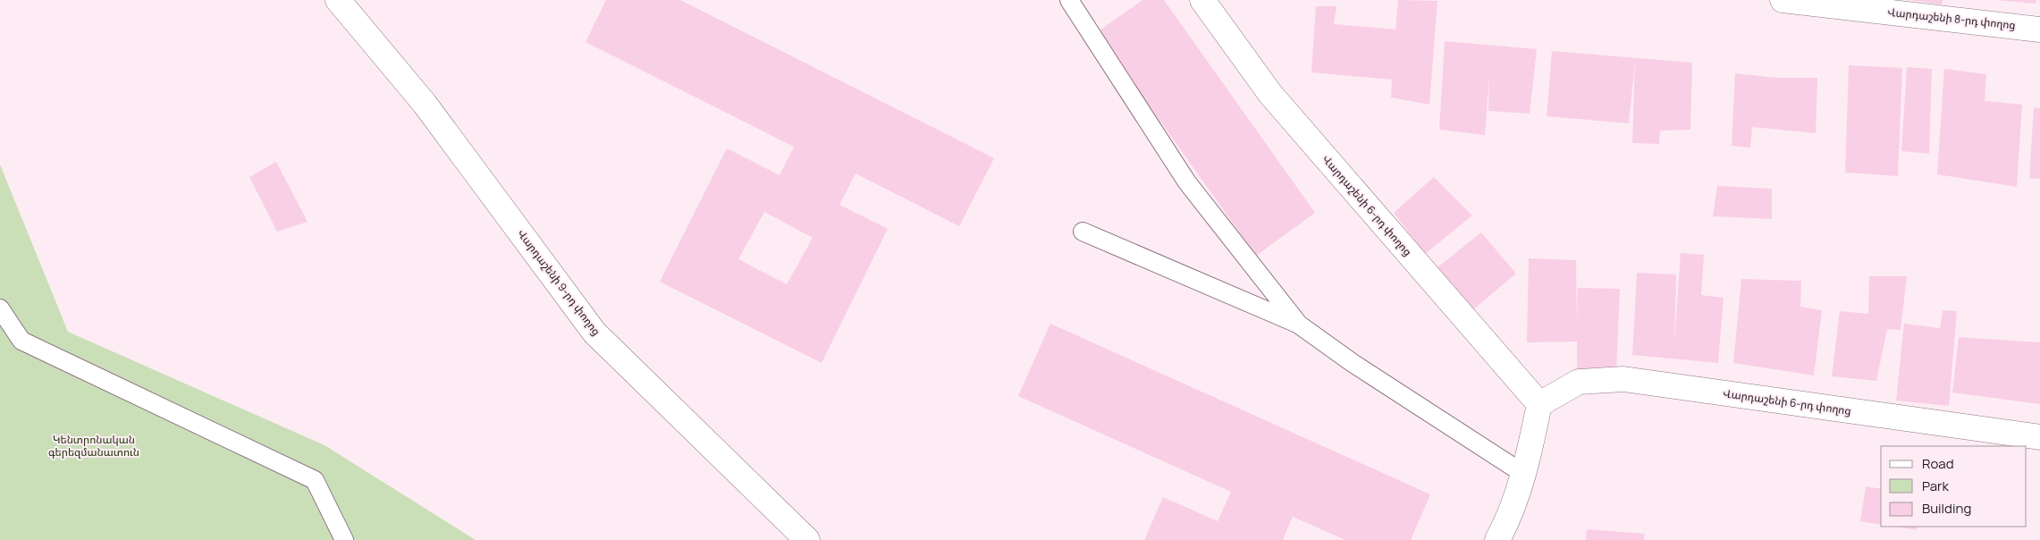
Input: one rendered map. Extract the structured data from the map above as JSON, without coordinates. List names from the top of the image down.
{
  "streets": {
    "street": ["Վարդաշենի 8-րդ փողոց", "Վարդաշենի 6-րդ փողոց", "Վարդաշենի 9-րդ փողոց"]
  },
  "parks": ["Կենտրոնական գերեզմանատուն"],
  "legend": ["Road", "Park", "Building"]
}
